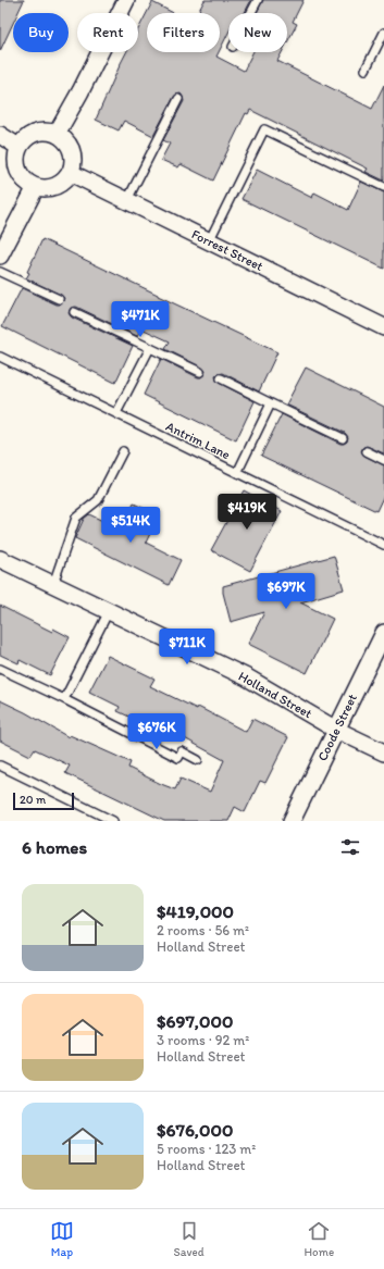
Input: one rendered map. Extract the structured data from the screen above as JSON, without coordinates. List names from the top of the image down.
{
  "streets": {
    "street": ["Forrest Street", "Holland Street", "Coode Street"],
    "lane": ["Antrim Lane"]
  },
  "crossings": [
    ["Holland Street", "Coode Street"]
  ],
  "scale_bar": "20 m",
  "page": {
    "chip": [
      "Buy",
      "Rent",
      "Filters",
      "New"
    ],
    "price": [
      "$471K",
      "$419K",
      "$514K",
      "$697K",
      "$711K",
      "$676K"
    ],
    "scale": "20 m",
    "heading": "6 homes",
    "list": [
      {
        "name": "$419,000",
        "note": "2 rooms · 56 m² · Holland Street"
      },
      {
        "name": "$697,000",
        "note": "3 rooms · 92 m² · Holland Street"
      },
      {
        "name": "$676,000",
        "note": "5 rooms · 123 m² · Holland Street"
      }
    ],
    "tabs": ["Map", "Saved", "Home"]
  }
}
